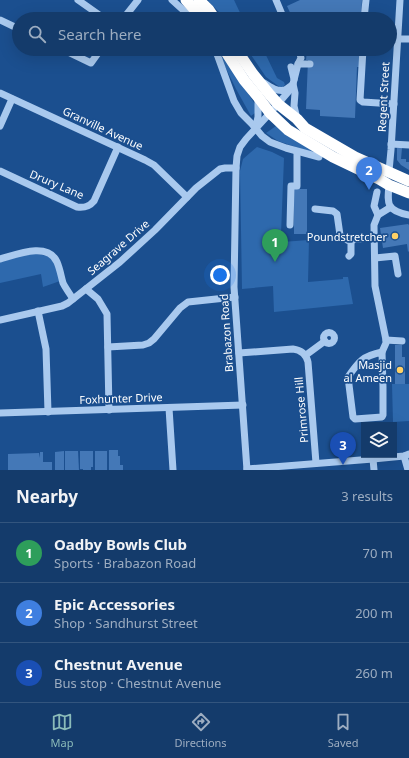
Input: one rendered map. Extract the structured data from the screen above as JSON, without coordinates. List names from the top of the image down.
{
  "streets": {
    "street": [
      "Regent Street",
      "Granville Avenue",
      "Drury Lane",
      "Seagrave Drive",
      "Brabazon Road",
      "Foxhunter Drive",
      "Primrose Hill"
    ]
  },
  "crossings": [
    ["Granville Avenue", "Drury Lane"],
    ["Granville Avenue", "Seagrave Drive"],
    ["Seagrave Drive", "Brabazon Road"],
    ["Brabazon Road", "Foxhunter Drive"]
  ],
  "places": ["Poundstretcher", "Masjid al Ameen"],
  "page": {
    "search": "Search here",
    "pins": ["2", "1", "3"],
    "heading": ["Nearby", "3 results"],
    "list": [
      {
        "mark": "1",
        "name": "Oadby Bowls Club",
        "note": "Sports · Brabazon Road",
        "value": "70 m"
      },
      {
        "mark": "2",
        "name": "Epic Accessories",
        "note": "Shop · Sandhurst Street",
        "value": "200 m"
      },
      {
        "mark": "3",
        "name": "Chestnut Avenue",
        "note": "Bus stop · Chestnut Avenue",
        "value": "260 m"
      }
    ],
    "nav": ["Map", "Directions", "Saved"]
  }
}
